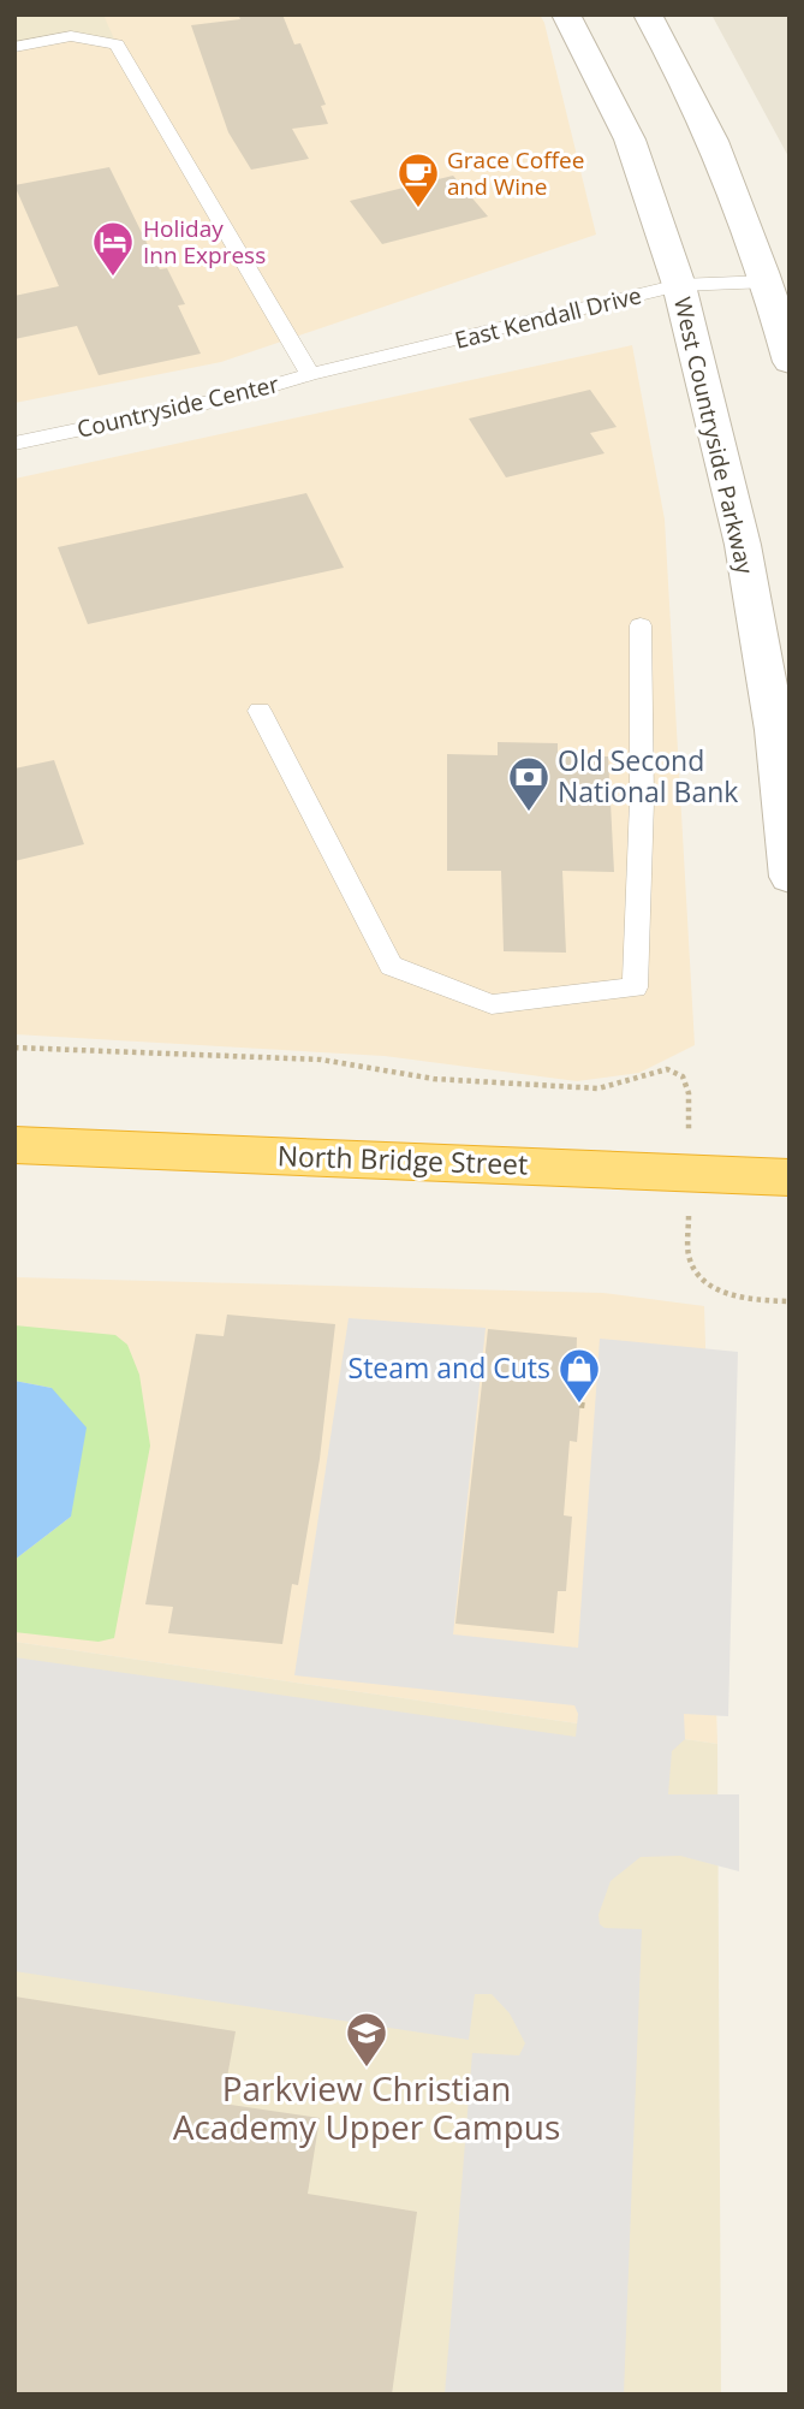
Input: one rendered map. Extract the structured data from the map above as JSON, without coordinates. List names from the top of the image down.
{
  "streets": {
    "highway": ["North Bridge Street"],
    "street": ["West Countryside Parkway"],
    "lane": ["East Kendall Drive", "Countryside Center"]
  },
  "crossings": [
    ["East Kendall Drive", "Countryside Center"],
    ["East Kendall Drive", "West Countryside Parkway"]
  ],
  "places": {
    "cafe": ["Grace Coffee and Wine"],
    "hotel": ["Holiday Inn Express"],
    "bank": ["Old Second National Bank"],
    "shop": ["Steam and Cuts"],
    "school or university": ["Parkview Christian Academy Upper Campus"]
  }
}
